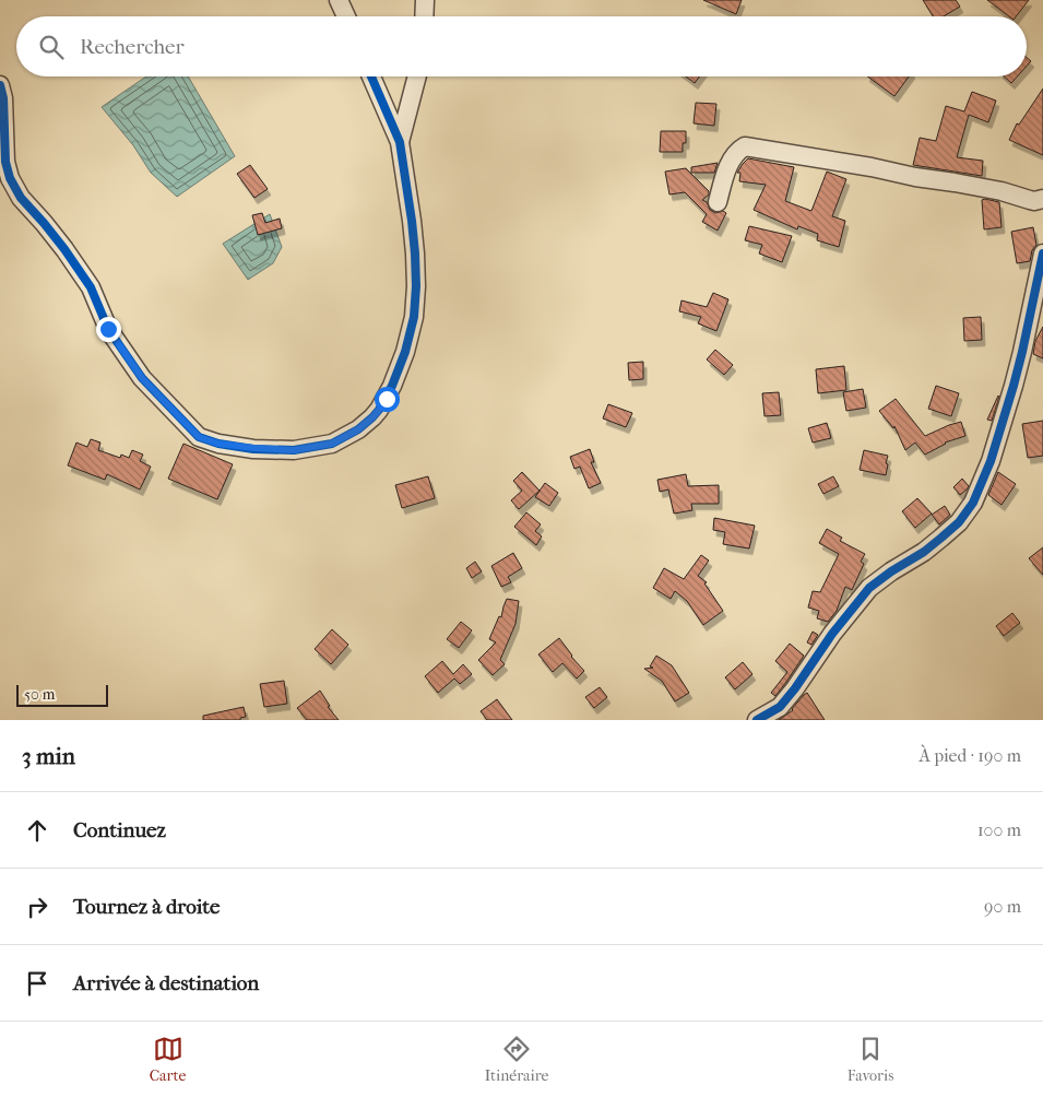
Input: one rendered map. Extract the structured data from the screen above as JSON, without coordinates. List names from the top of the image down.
{
  "scale_bar": "50 m",
  "page": {
    "search": "Rechercher",
    "scale": "50 m",
    "heading": ["3 min", "À pied · 190 m"],
    "list": [
      ["Continuez", "100 m"],
      ["Tournez à droite", "90 m"],
      "Arrivée à destination"
    ],
    "nav": ["Carte", "Itinéraire", "Favoris"]
  }
}
